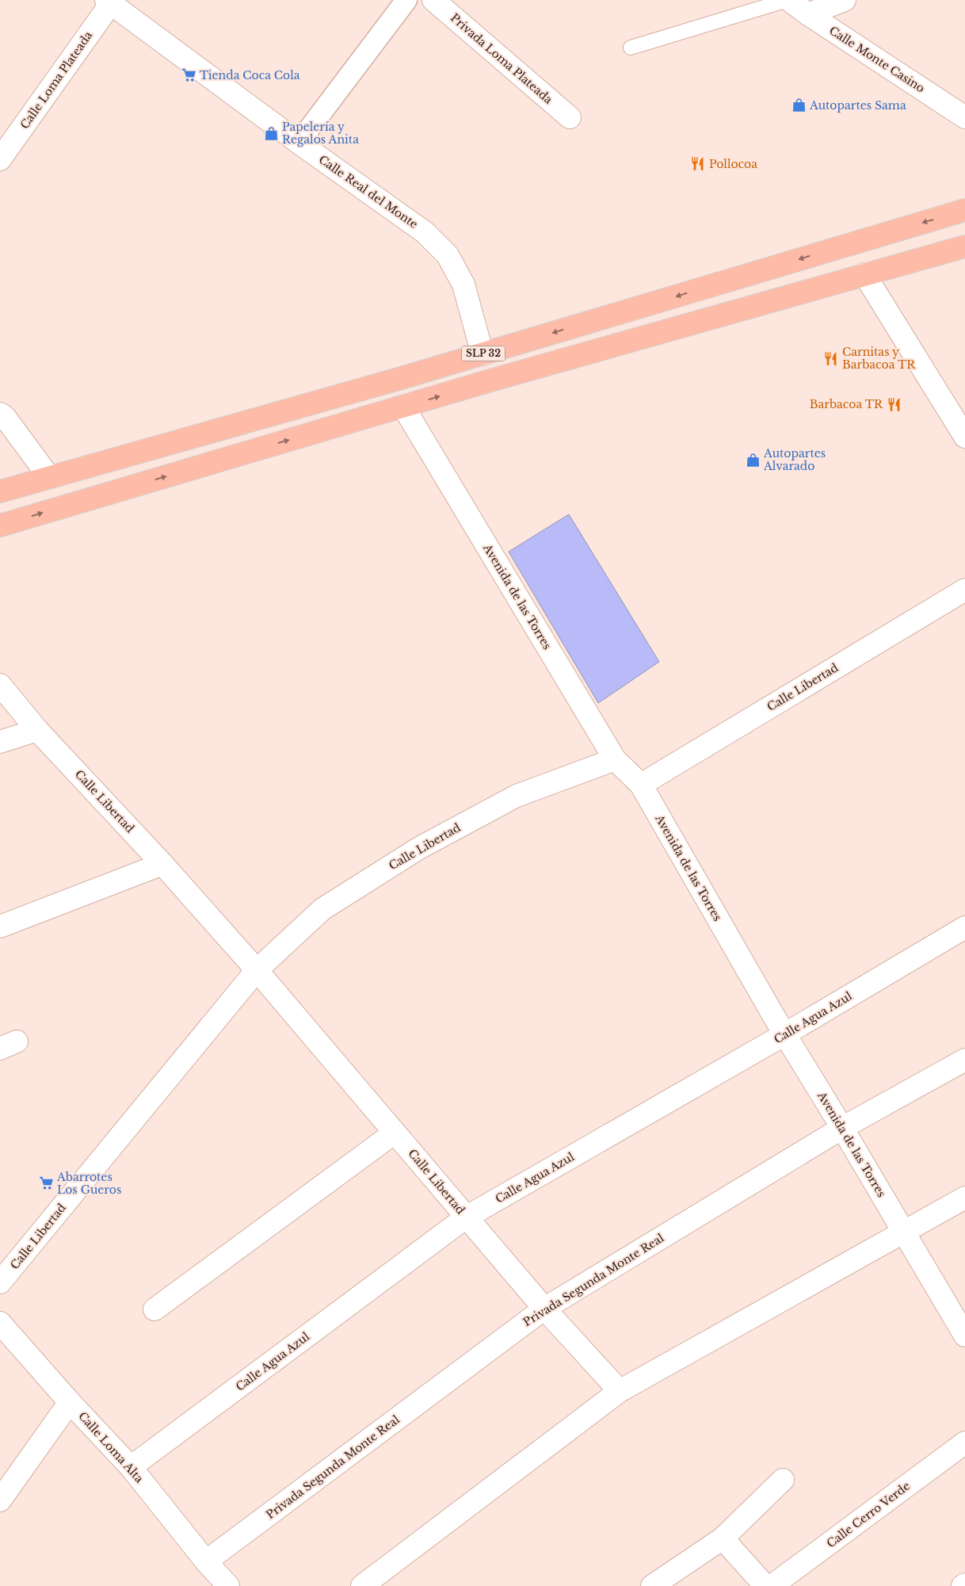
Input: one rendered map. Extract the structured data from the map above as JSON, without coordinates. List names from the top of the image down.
{
  "streets": {
    "highway": ["SLP 32"],
    "street": [
      "Privada Loma Plateada",
      "Calle Monte Casino",
      "Calle Loma Plateada",
      "Calle Real del Monte",
      "Avenida de las Torres",
      "Calle Libertad",
      "Calle Agua Azul",
      "Privada Segunda Monte Real",
      "Calle Loma Alta",
      "Calle Cerro Verde"
    ]
  },
  "crossings": [
    ["Calle Loma Plateada", "Calle Real del Monte"],
    ["Calle Real del Monte", "SLP 32"],
    ["SLP 32", "Avenida de las Torres"],
    ["Avenida de las Torres", "Calle Libertad"],
    ["Avenida de las Torres", "Calle Agua Azul"],
    ["Avenida de las Torres", "Privada Segunda Monte Real"],
    ["Calle Libertad", "Calle Agua Azul"],
    ["Calle Libertad", "Privada Segunda Monte Real"],
    ["Calle Agua Azul", "Calle Loma Alta"],
    ["Privada Segunda Monte Real", "Calle Loma Alta"]
  ],
  "places": {
    "supermarket": ["Tienda Coca Cola", "Abarrotes Los Gueros"],
    "shop": ["Autopartes Sama", "Papelería y Regalos Anita", "Autopartes Alvarado"],
    "restaurant": ["Pollocoa", "Carnitas y Barbacoa TR", "Barbacoa TR"]
  }
}
